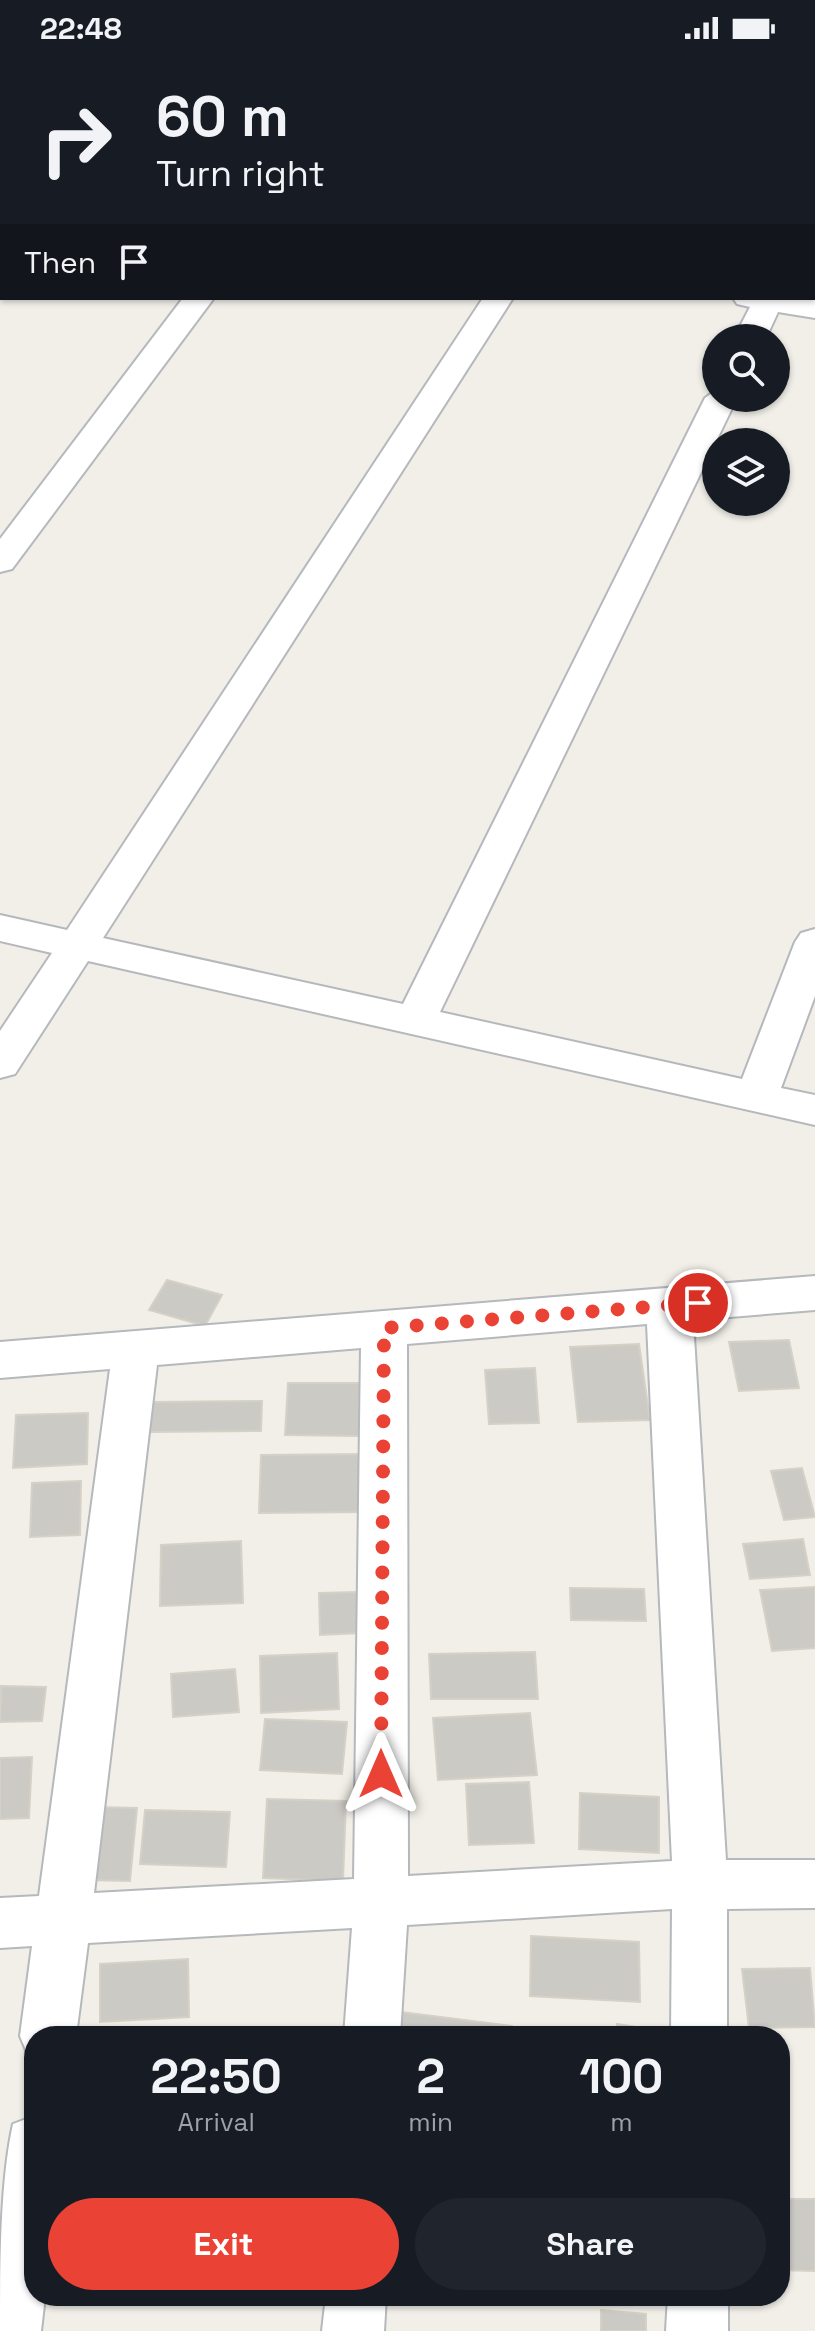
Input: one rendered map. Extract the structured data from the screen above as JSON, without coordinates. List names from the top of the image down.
{
  "page": {
    "status": "22:48",
    "turn": ["60 m", "Turn right"],
    "then": "Then",
    "eta": [
      "22:50",
      "Arrival",
      "2",
      "min",
      "100",
      "m"
    ],
    "buttons": ["Exit", "Share"]
  }
}
